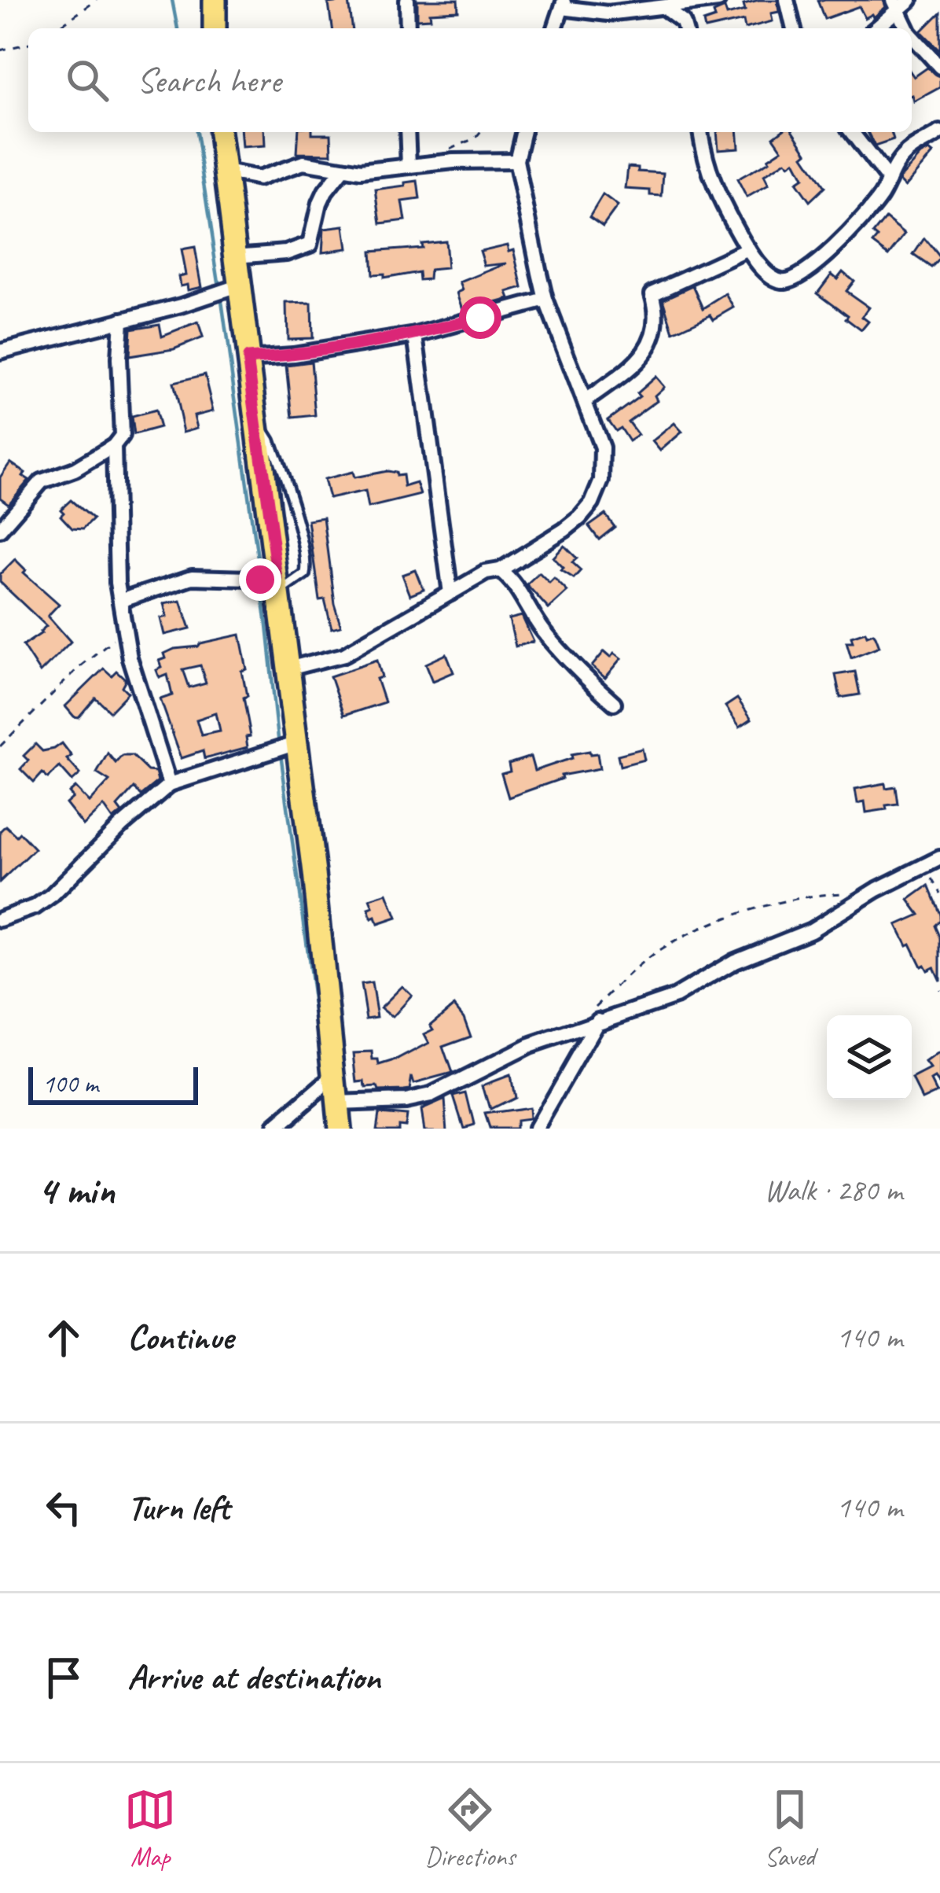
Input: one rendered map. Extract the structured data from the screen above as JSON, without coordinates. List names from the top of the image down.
{
  "scale_bar": "100 m",
  "page": {
    "search": "Search here",
    "scale": "100 m",
    "heading": ["4 min", "Walk · 280 m"],
    "list": [
      ["Continue", "140 m"],
      ["Turn left", "140 m"],
      "Arrive at destination"
    ],
    "nav": ["Map", "Directions", "Saved"]
  }
}
